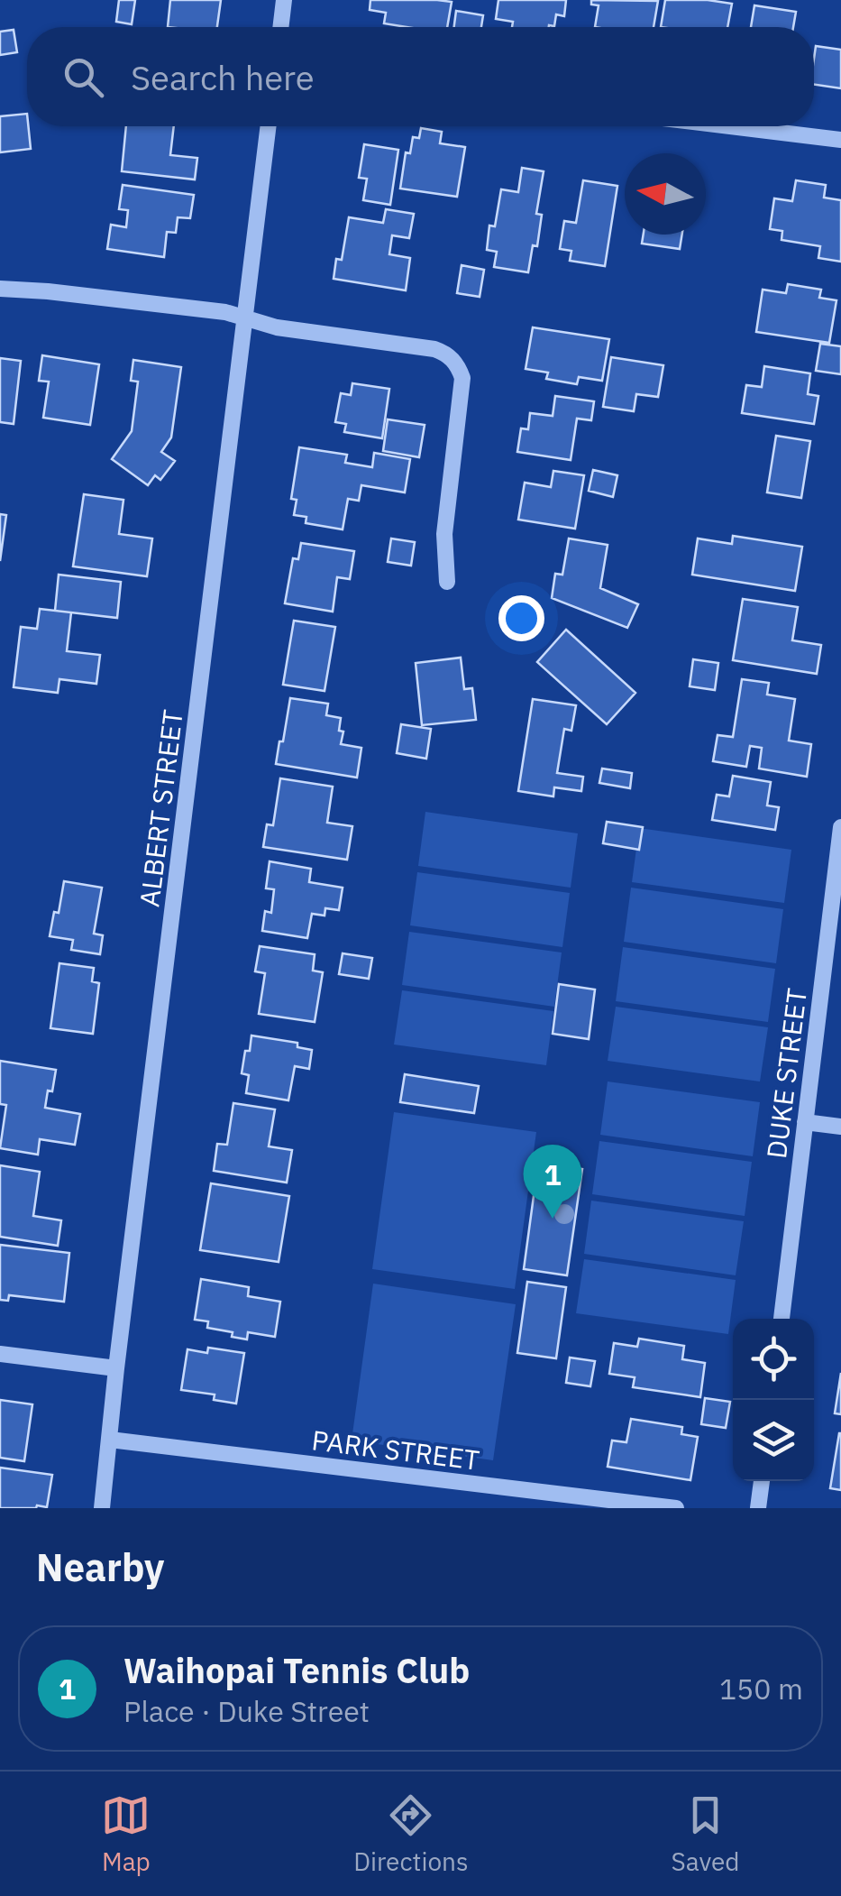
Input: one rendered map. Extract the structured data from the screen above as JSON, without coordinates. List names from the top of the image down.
{
  "streets": {
    "street": ["ALBERT STREET", "DUKE STREET", "PARK STREET"]
  },
  "crossings": [
    ["ALBERT STREET", "PARK STREET"]
  ],
  "north": "left",
  "page": {
    "search": "Search here",
    "pins": "1",
    "heading": "Nearby",
    "list": [
      {
        "mark": "1",
        "name": "Waihopai Tennis Club",
        "note": "Place · Duke Street",
        "value": "150 m"
      }
    ],
    "nav": ["Map", "Directions", "Saved"]
  }
}
